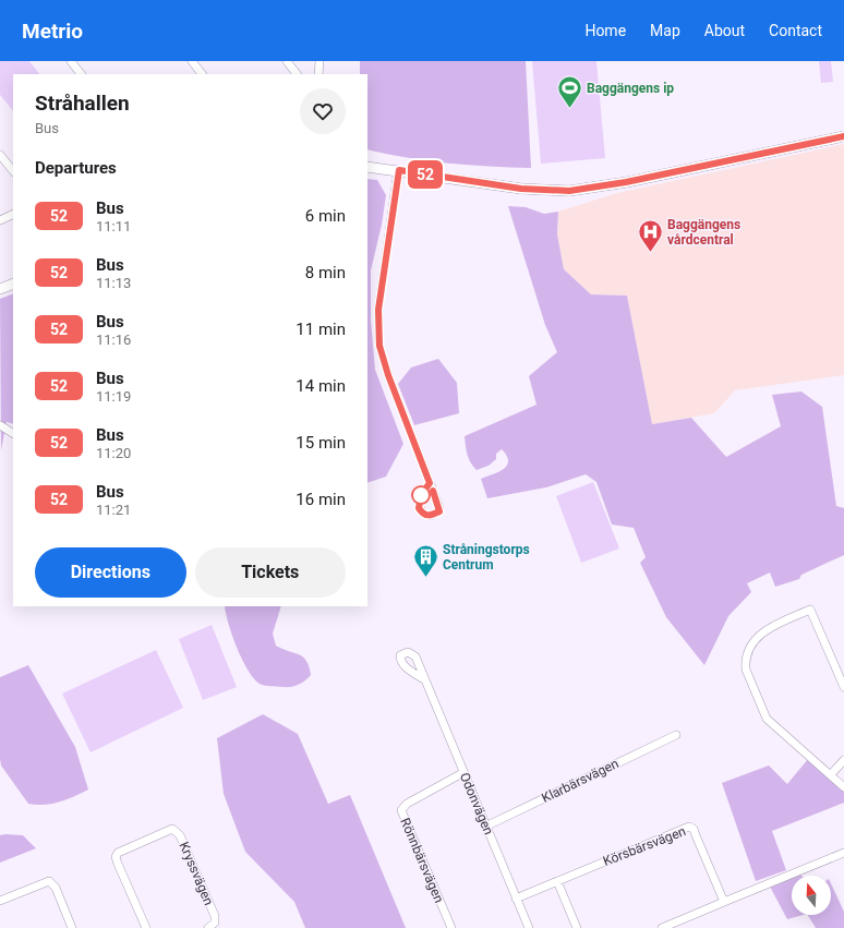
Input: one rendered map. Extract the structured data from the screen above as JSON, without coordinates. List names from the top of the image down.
{
  "streets": {
    "street": [
      "Klarbärsvägen",
      "Odonvägen",
      "Körsbärsvägen",
      "Rönnbärsvägen",
      "Kryssvägen"
    ]
  },
  "crossings": [
    ["Klarbärsvägen", "Odonvägen"],
    ["Odonvägen", "Körsbärsvägen"],
    ["Odonvägen", "Rönnbärsvägen"]
  ],
  "places": {
    "sports": ["Baggängens ip"],
    "hospital": ["Baggängens vårdcentral"],
    "building": ["Stråningstorps Centrum"]
  },
  "lines": ["bus line 52"],
  "north": "top",
  "page": {
    "header": "Metrio",
    "nav": [
      "Home",
      "Map",
      "About",
      "Contact"
    ],
    "on_map": "52",
    "heading": [
      ["Stråhallen", "Bus"],
      "Departures"
    ],
    "list": [
      {
        "mark": "52",
        "name": "Bus",
        "note": "11:11",
        "value": "6 min"
      },
      {
        "mark": "52",
        "name": "Bus",
        "note": "11:13",
        "value": "8 min"
      },
      {
        "mark": "52",
        "name": "Bus",
        "note": "11:16",
        "value": "11 min"
      },
      {
        "mark": "52",
        "name": "Bus",
        "note": "11:19",
        "value": "14 min"
      },
      {
        "mark": "52",
        "name": "Bus",
        "note": "11:20",
        "value": "15 min"
      },
      {
        "mark": "52",
        "name": "Bus",
        "note": "11:21",
        "value": "16 min"
      }
    ],
    "buttons": ["Directions", "Tickets"]
  }
}
